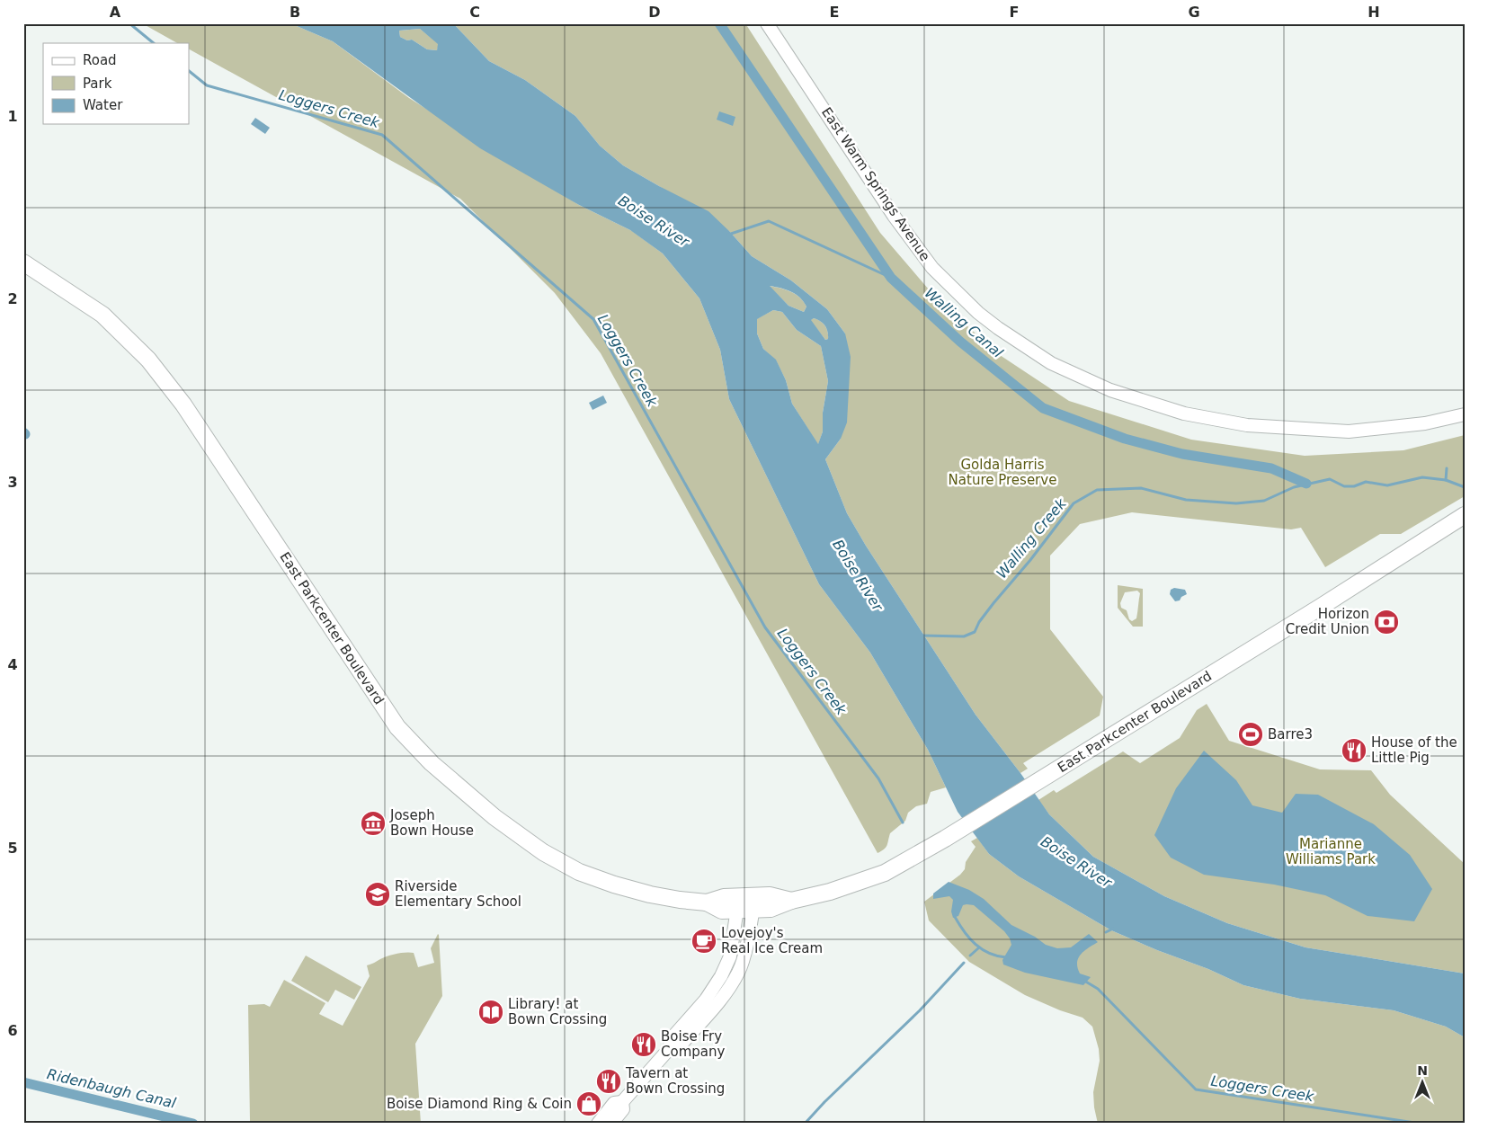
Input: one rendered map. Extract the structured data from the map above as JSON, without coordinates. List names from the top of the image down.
{
  "streets": {
    "main road": ["East Parkcenter Boulevard"],
    "street": ["East Warm Springs Avenue"]
  },
  "water": [
    "Loggers Creek",
    "Boise River",
    "Walling Canal",
    "Walling Creek",
    "Ridenbaugh Canal"
  ],
  "parks": ["Golda Harris Nature Preserve", "Marianne Williams Park"],
  "places": {
    "bank": ["Horizon Credit Union"],
    "sports": ["Barre3"],
    "restaurant": ["House of the Little Pig", "Boise Fry Company", "Tavern at Bown Crossing"],
    "museum": ["Joseph Bown House"],
    "school or university": ["Riverside Elementary School"],
    "cafe": ["Lovejoy's Real Ice Cream"],
    "library": ["Library! at Bown Crossing"],
    "shop": ["Boise Diamond Ring & Coin"]
  },
  "legend": ["Road", "Park", "Water"],
  "north": "top",
  "grid": {
    "columns": [
      "A",
      "B",
      "C",
      "D",
      "E",
      "F",
      "G",
      "H"
    ],
    "rows": [
      "1",
      "2",
      "3",
      "4",
      "5",
      "6"
    ]
  }
}
